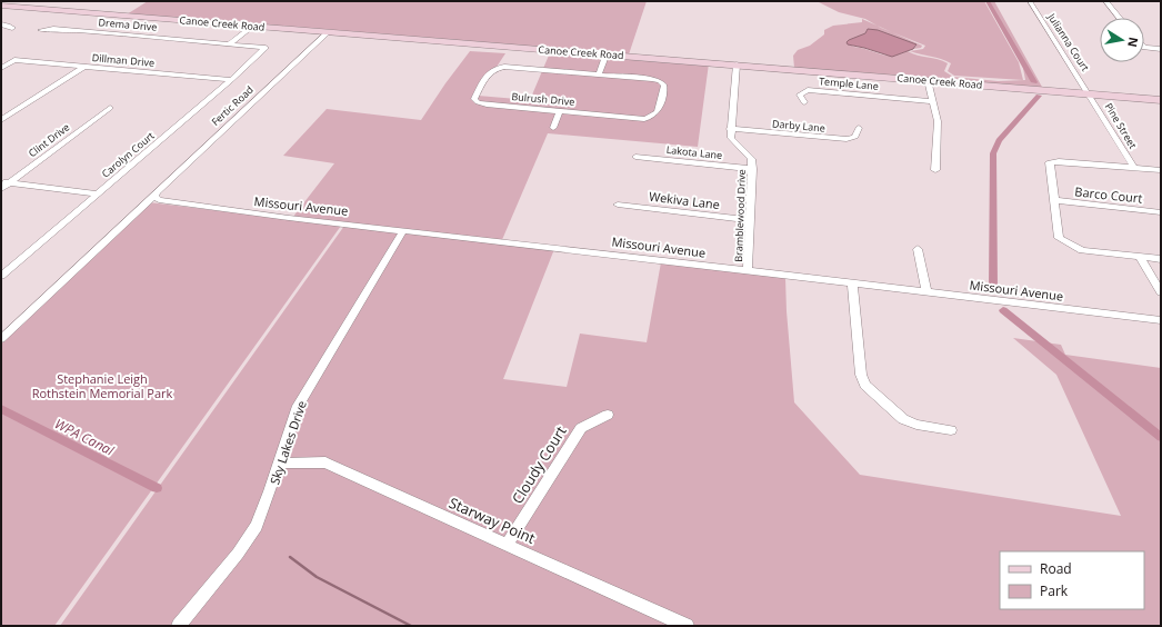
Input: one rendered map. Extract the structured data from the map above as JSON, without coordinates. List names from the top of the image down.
{
  "streets": {
    "main road": ["Canoe Creek Road"],
    "street": [
      "Drema Drive",
      "Julianna Court",
      "Dillman Drive",
      "Temple Lane",
      "Bulrush Drive",
      "Fertic Road",
      "Darby Lane",
      "Pine Street",
      "Clint Drive",
      "Lakota Lane",
      "Carolyn Court",
      "Barco Court",
      "Wekiva Lane",
      "Missouri Avenue",
      "Bramblewood Drive",
      "Sky Lakes Drive",
      "Cloudy Court",
      "Starway Point"
    ]
  },
  "crossings": [
    ["Canoe Creek Road", "Julianna Court"],
    ["Canoe Creek Road", "Fertic Road"],
    ["Canoe Creek Road", "Pine Street"],
    ["Drema Drive", "Carolyn Court"],
    ["Julianna Court", "Pine Street"],
    ["Dillman Drive", "Carolyn Court"],
    ["Fertic Road", "Missouri Avenue"],
    ["Darby Lane", "Bramblewood Drive"],
    ["Lakota Lane", "Bramblewood Drive"],
    ["Wekiva Lane", "Bramblewood Drive"],
    ["Missouri Avenue", "Bramblewood Drive"],
    ["Missouri Avenue", "Sky Lakes Drive"],
    ["Sky Lakes Drive", "Starway Point"],
    ["Cloudy Court", "Starway Point"]
  ],
  "water": ["WPA Canal"],
  "parks": ["Stephanie Leigh Rothstein Memorial Park"],
  "legend": ["Road", "Park"],
  "north": "right"
}
